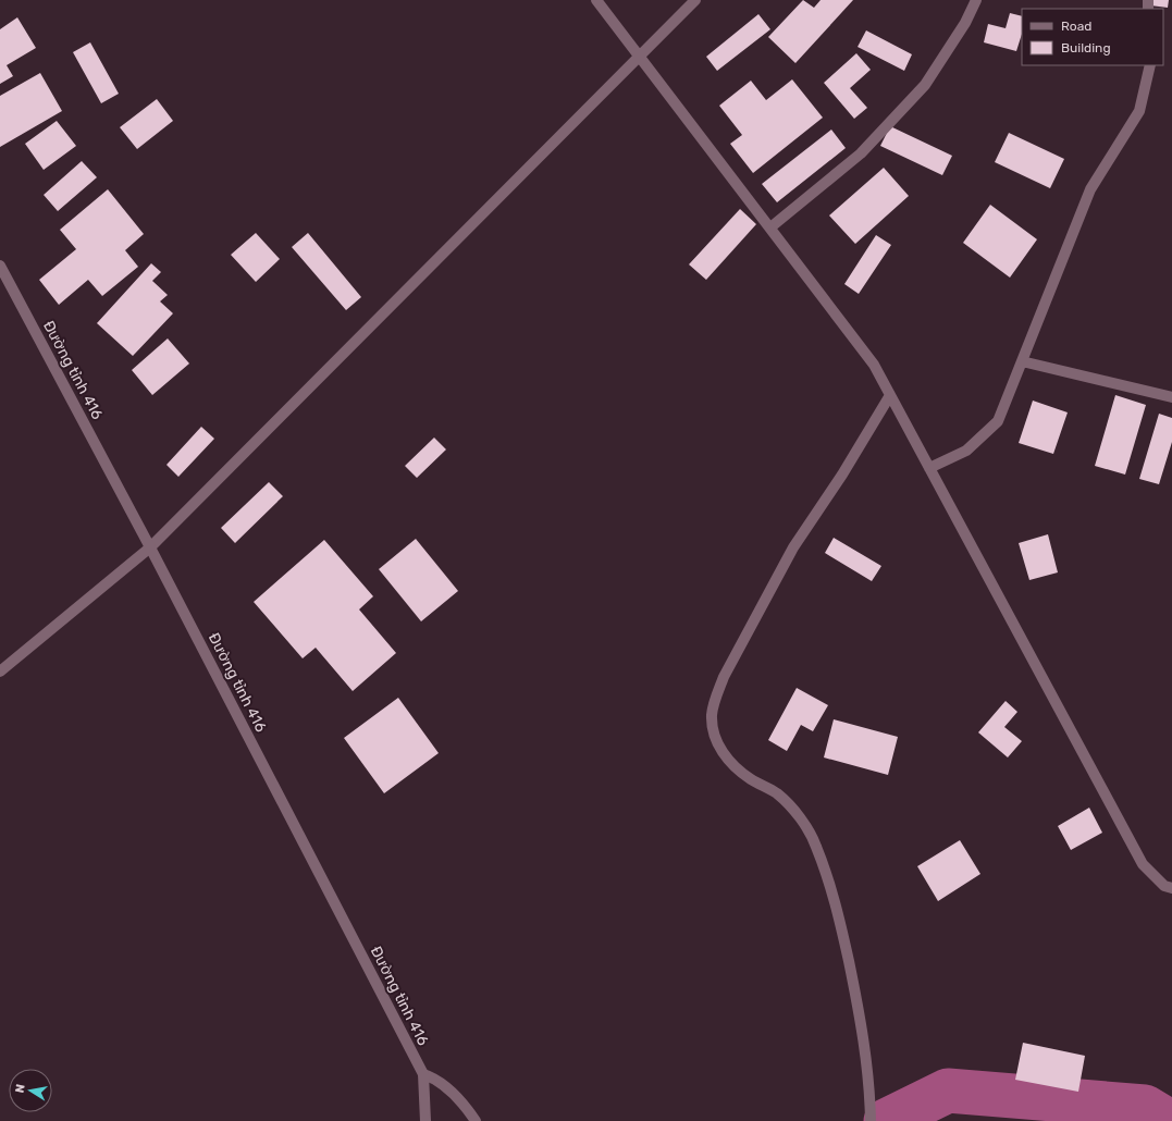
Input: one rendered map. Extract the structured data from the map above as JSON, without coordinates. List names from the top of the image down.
{
  "streets": {
    "street": ["Đường tỉnh 416"]
  },
  "legend": ["Road", "Building"],
  "north": "left"
}
